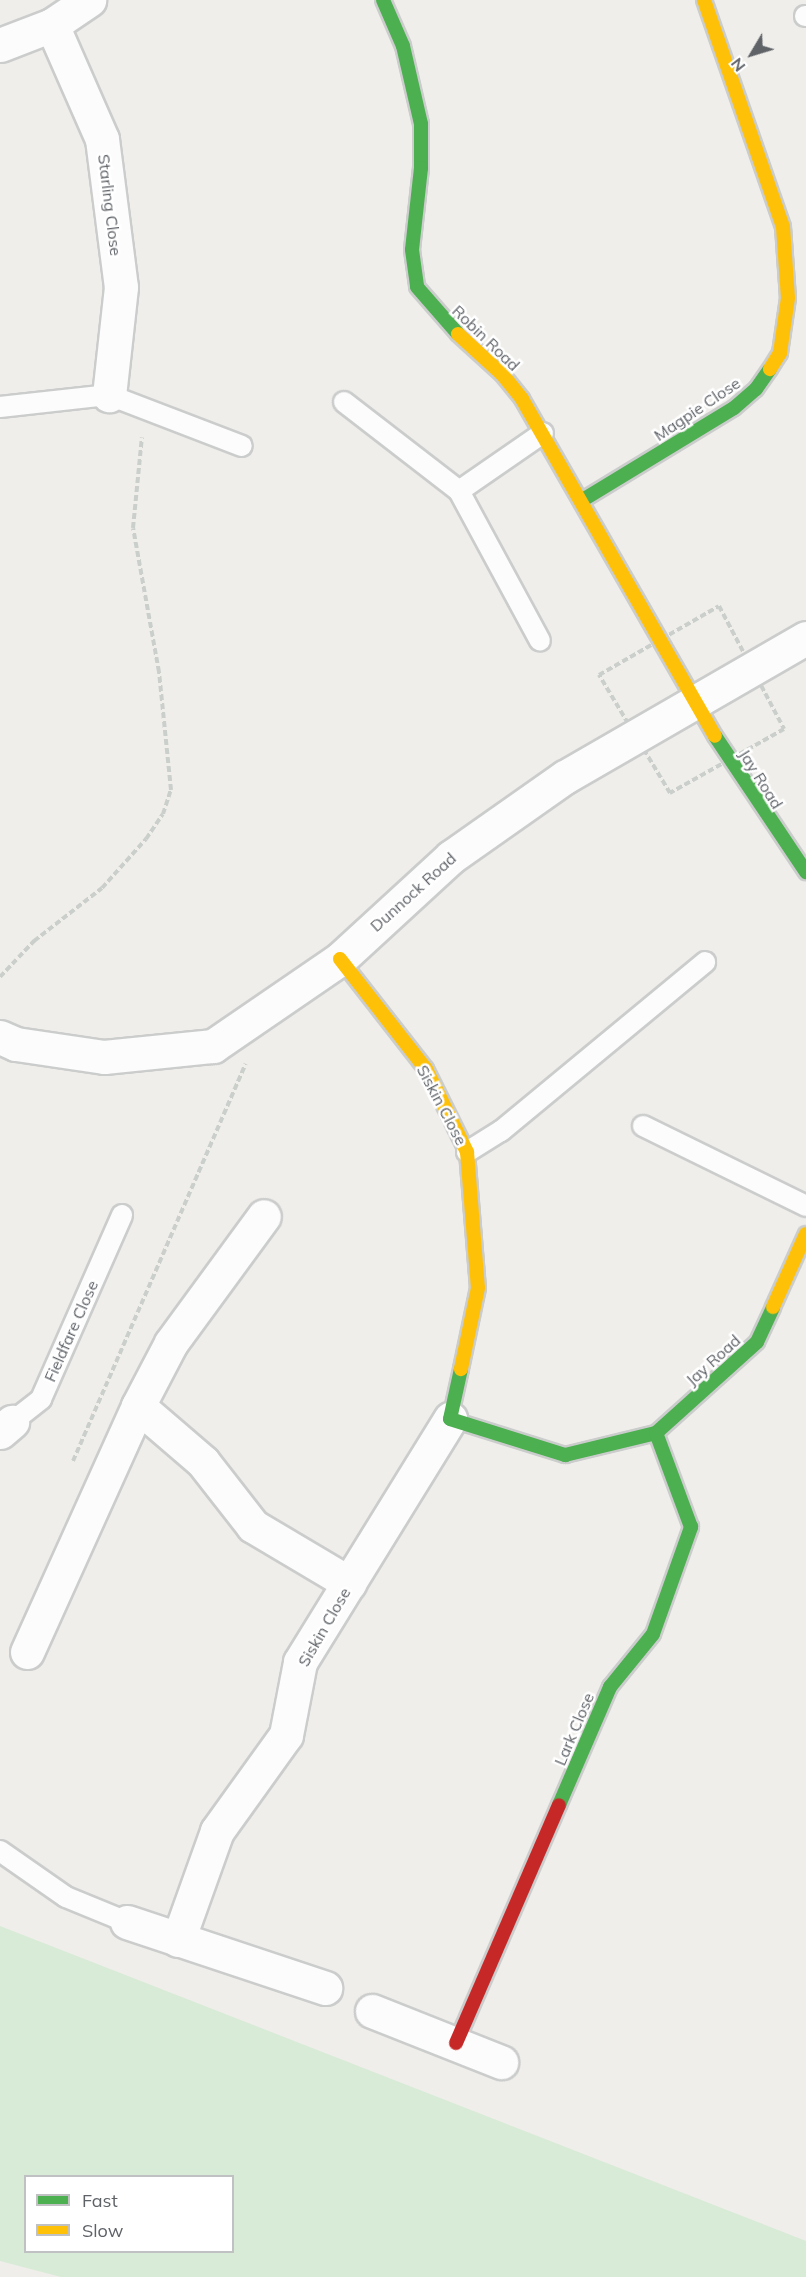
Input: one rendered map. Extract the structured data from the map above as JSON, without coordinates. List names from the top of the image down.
{
  "streets": {
    "street": [
      "Starling Close",
      "Robin Road",
      "Magpie Close",
      "Jay Road",
      "Dunnock Road",
      "Siskin Close",
      "Lark Close"
    ],
    "lane": ["Fieldfare Close"]
  },
  "crossings": [
    ["Robin Road", "Magpie Close"],
    ["Robin Road", "Jay Road"],
    ["Robin Road", "Dunnock Road"],
    ["Jay Road", "Dunnock Road"],
    ["Jay Road", "Lark Close"],
    ["Dunnock Road", "Siskin Close"]
  ],
  "legend": ["Fast", "Slow"],
  "north": "bottom left"
}
